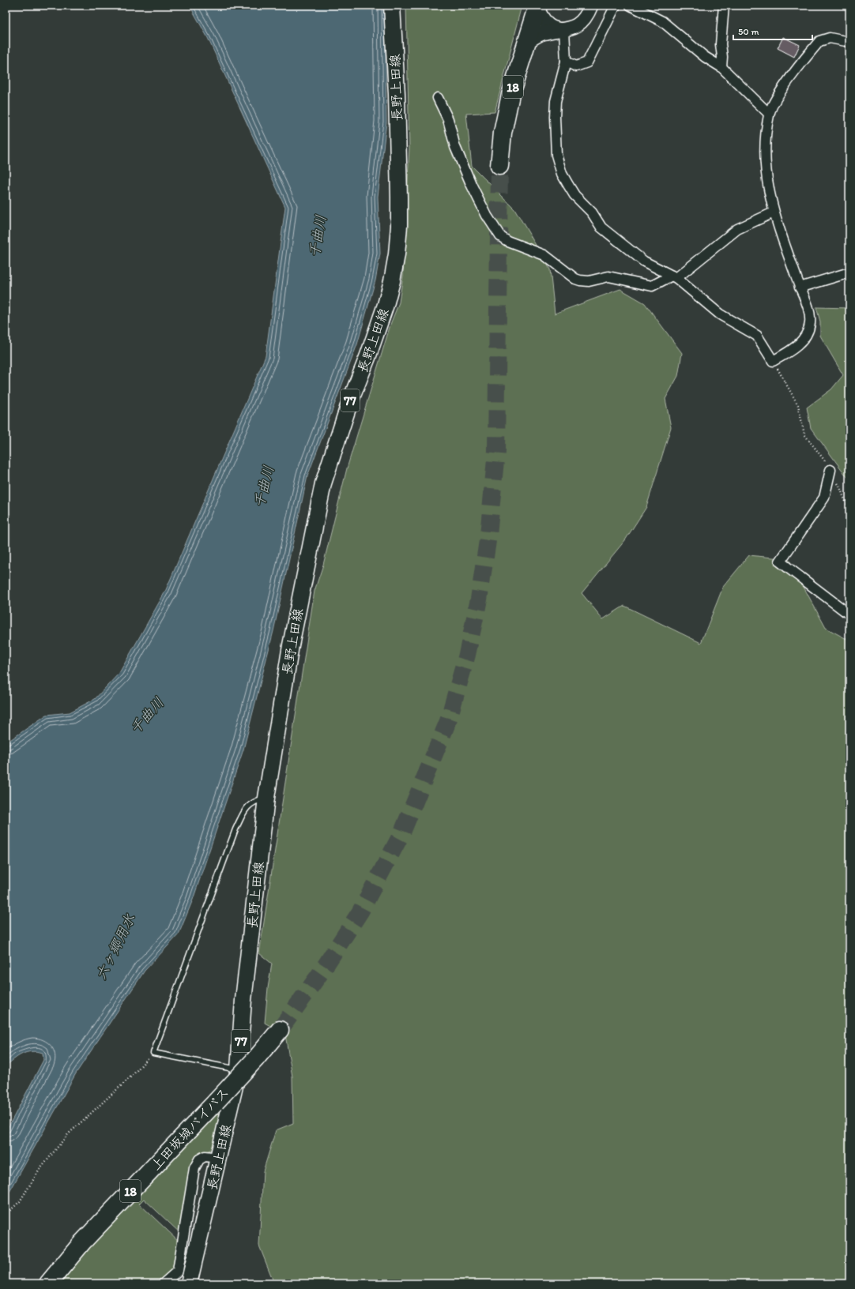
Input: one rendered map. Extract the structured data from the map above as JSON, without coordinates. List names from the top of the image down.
{
  "streets": {
    "highway": ["18", "上田坂城バイパス"],
    "main road": ["長野上田線", "77"]
  },
  "crossings": [
    ["長野上田線", "上田坂城バイパス"]
  ],
  "water": ["千曲川", "六ヶ郷用水"],
  "scale_bar": "50 m"
}
